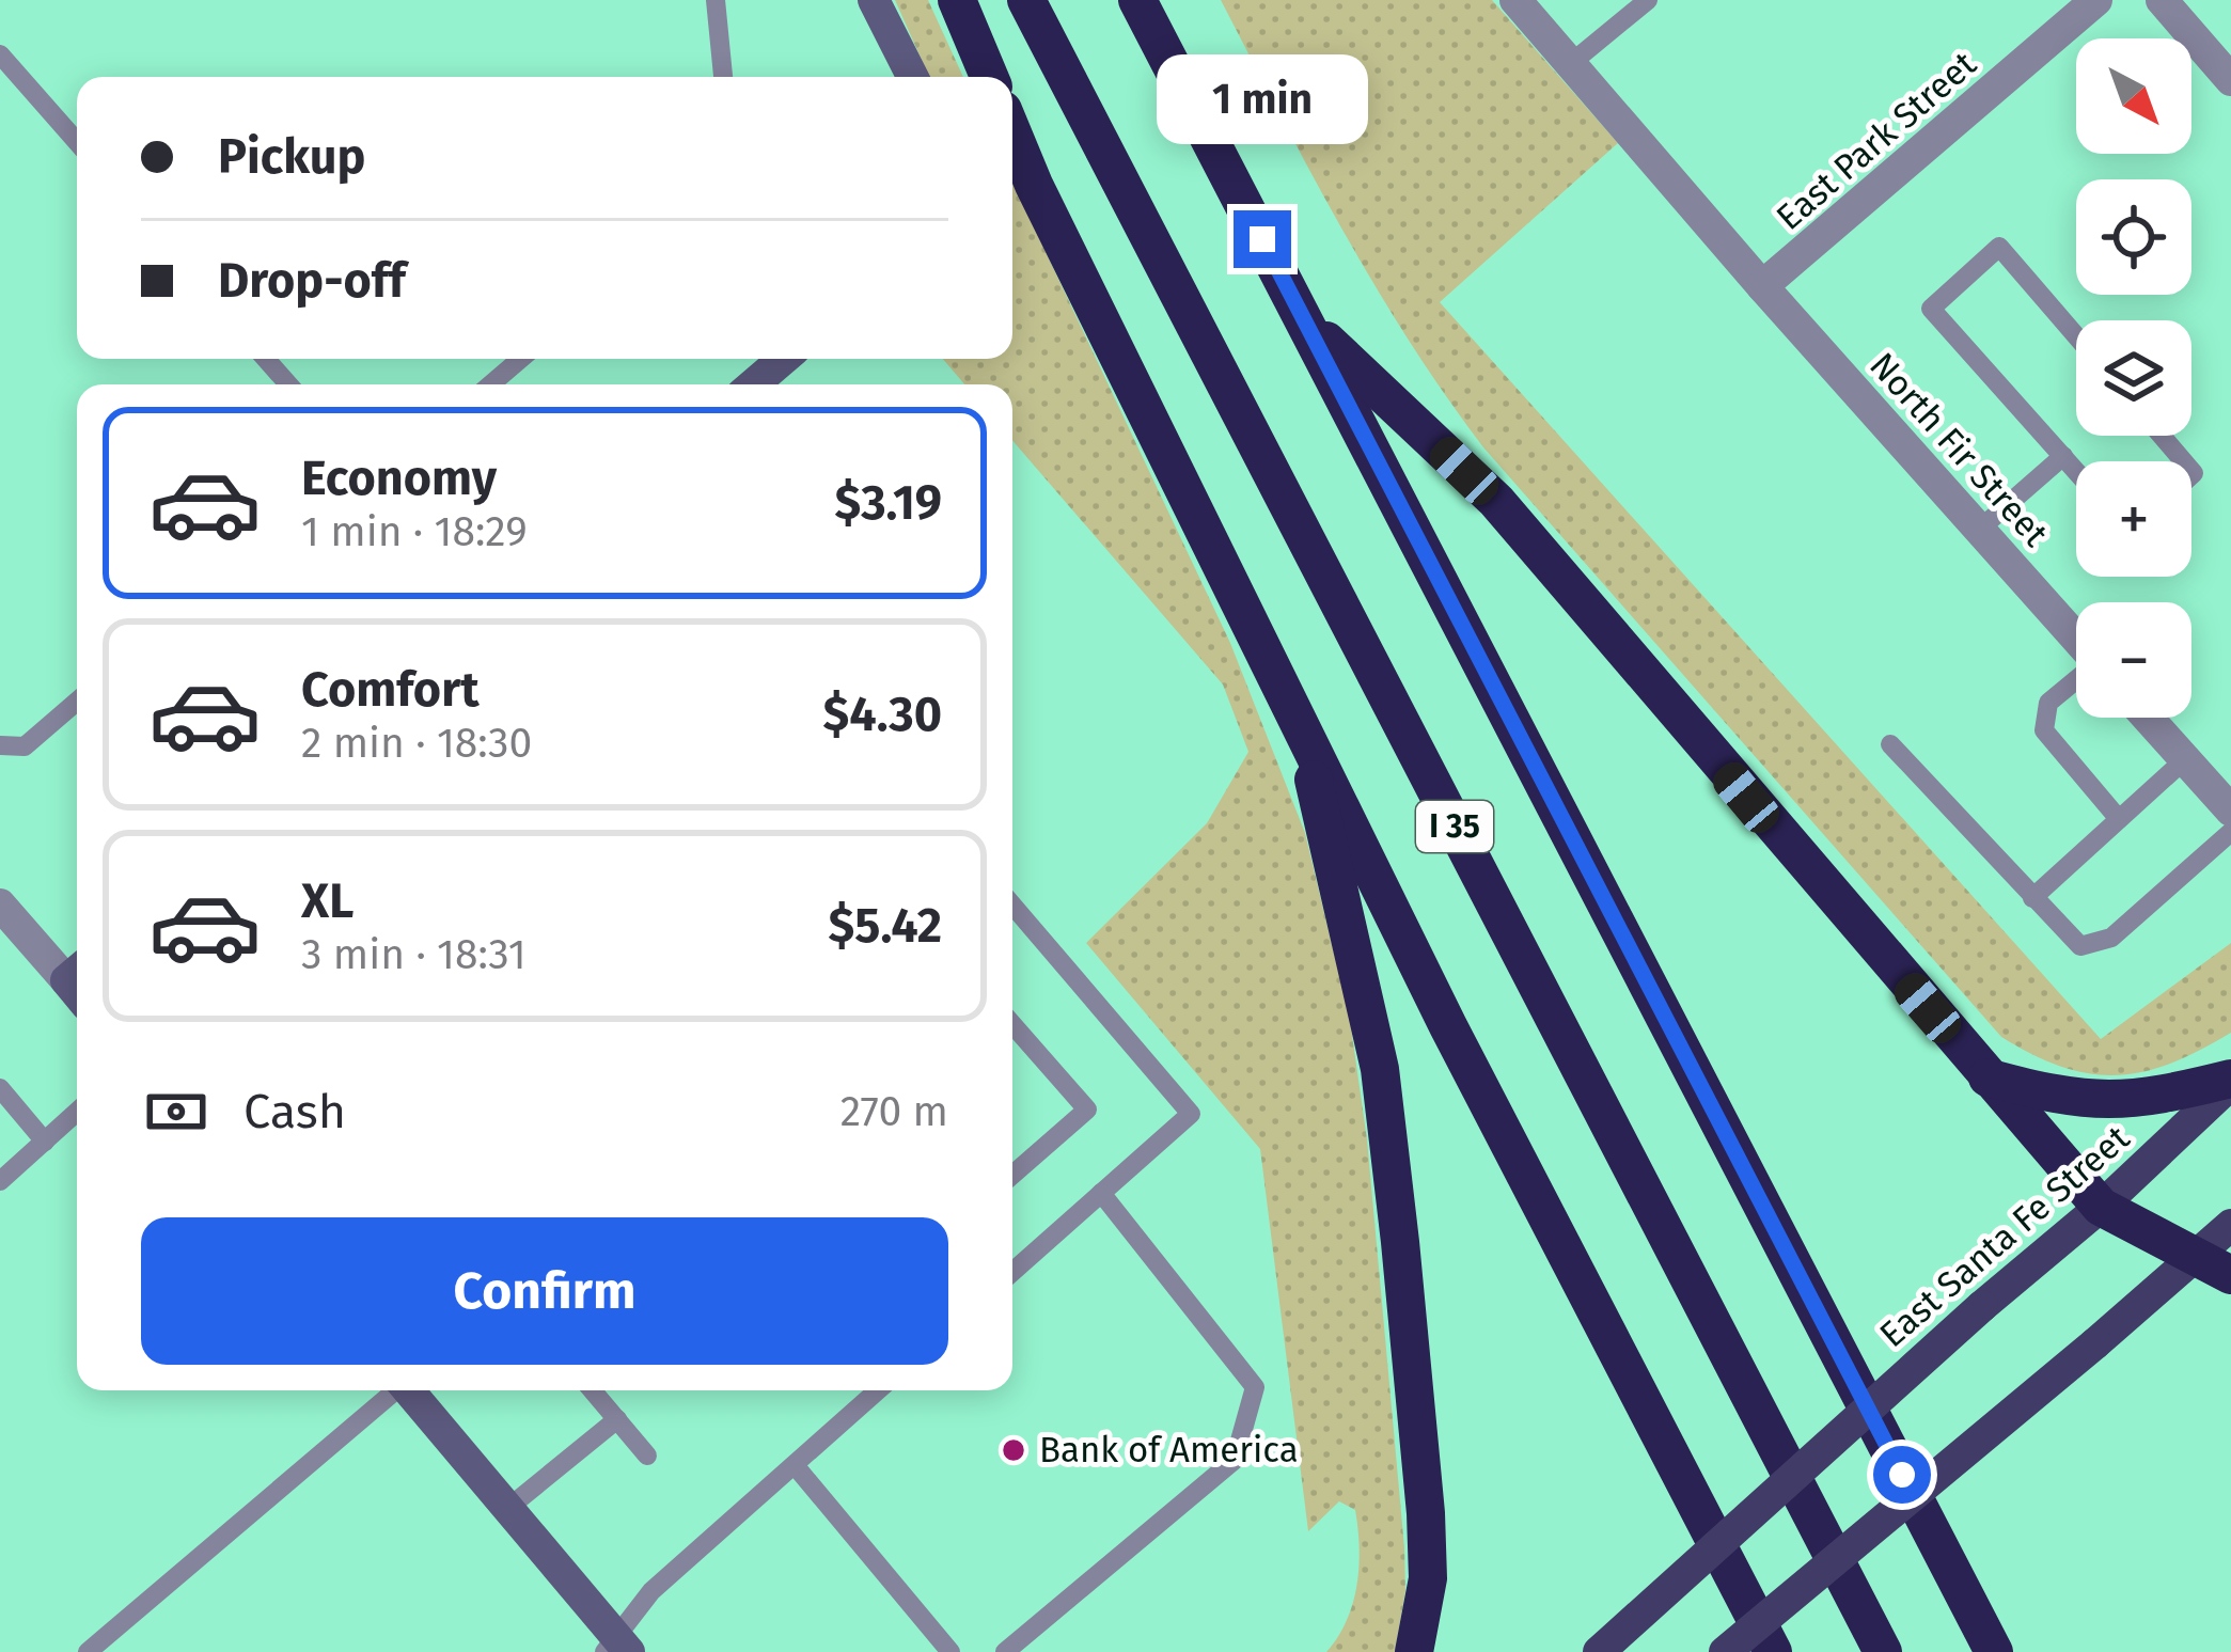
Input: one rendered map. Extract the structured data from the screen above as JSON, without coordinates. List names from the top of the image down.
{
  "streets": {
    "highway": ["I 35"],
    "main road": ["East Santa Fe Street"],
    "street": ["East Park Street", "North Fir Street"]
  },
  "crossings": [
    ["East Park Street", "North Fir Street"]
  ],
  "places": ["Bank of America"],
  "north": "bottom right",
  "page": {
    "map_buttons": ["+", "−"],
    "bubble": "1 min",
    "banner": ["Pickup", "Drop-off"],
    "list": [
      {
        "name": "Economy",
        "note": "1 min · 18:29",
        "value": "$3.19"
      },
      {
        "name": "Comfort",
        "note": "2 min · 18:30",
        "value": "$4.30"
      },
      {
        "name": "XL",
        "note": "3 min · 18:31",
        "value": "$5.42"
      }
    ],
    "pay": ["Cash", "270 m"],
    "buttons": "Confirm"
  }
}
